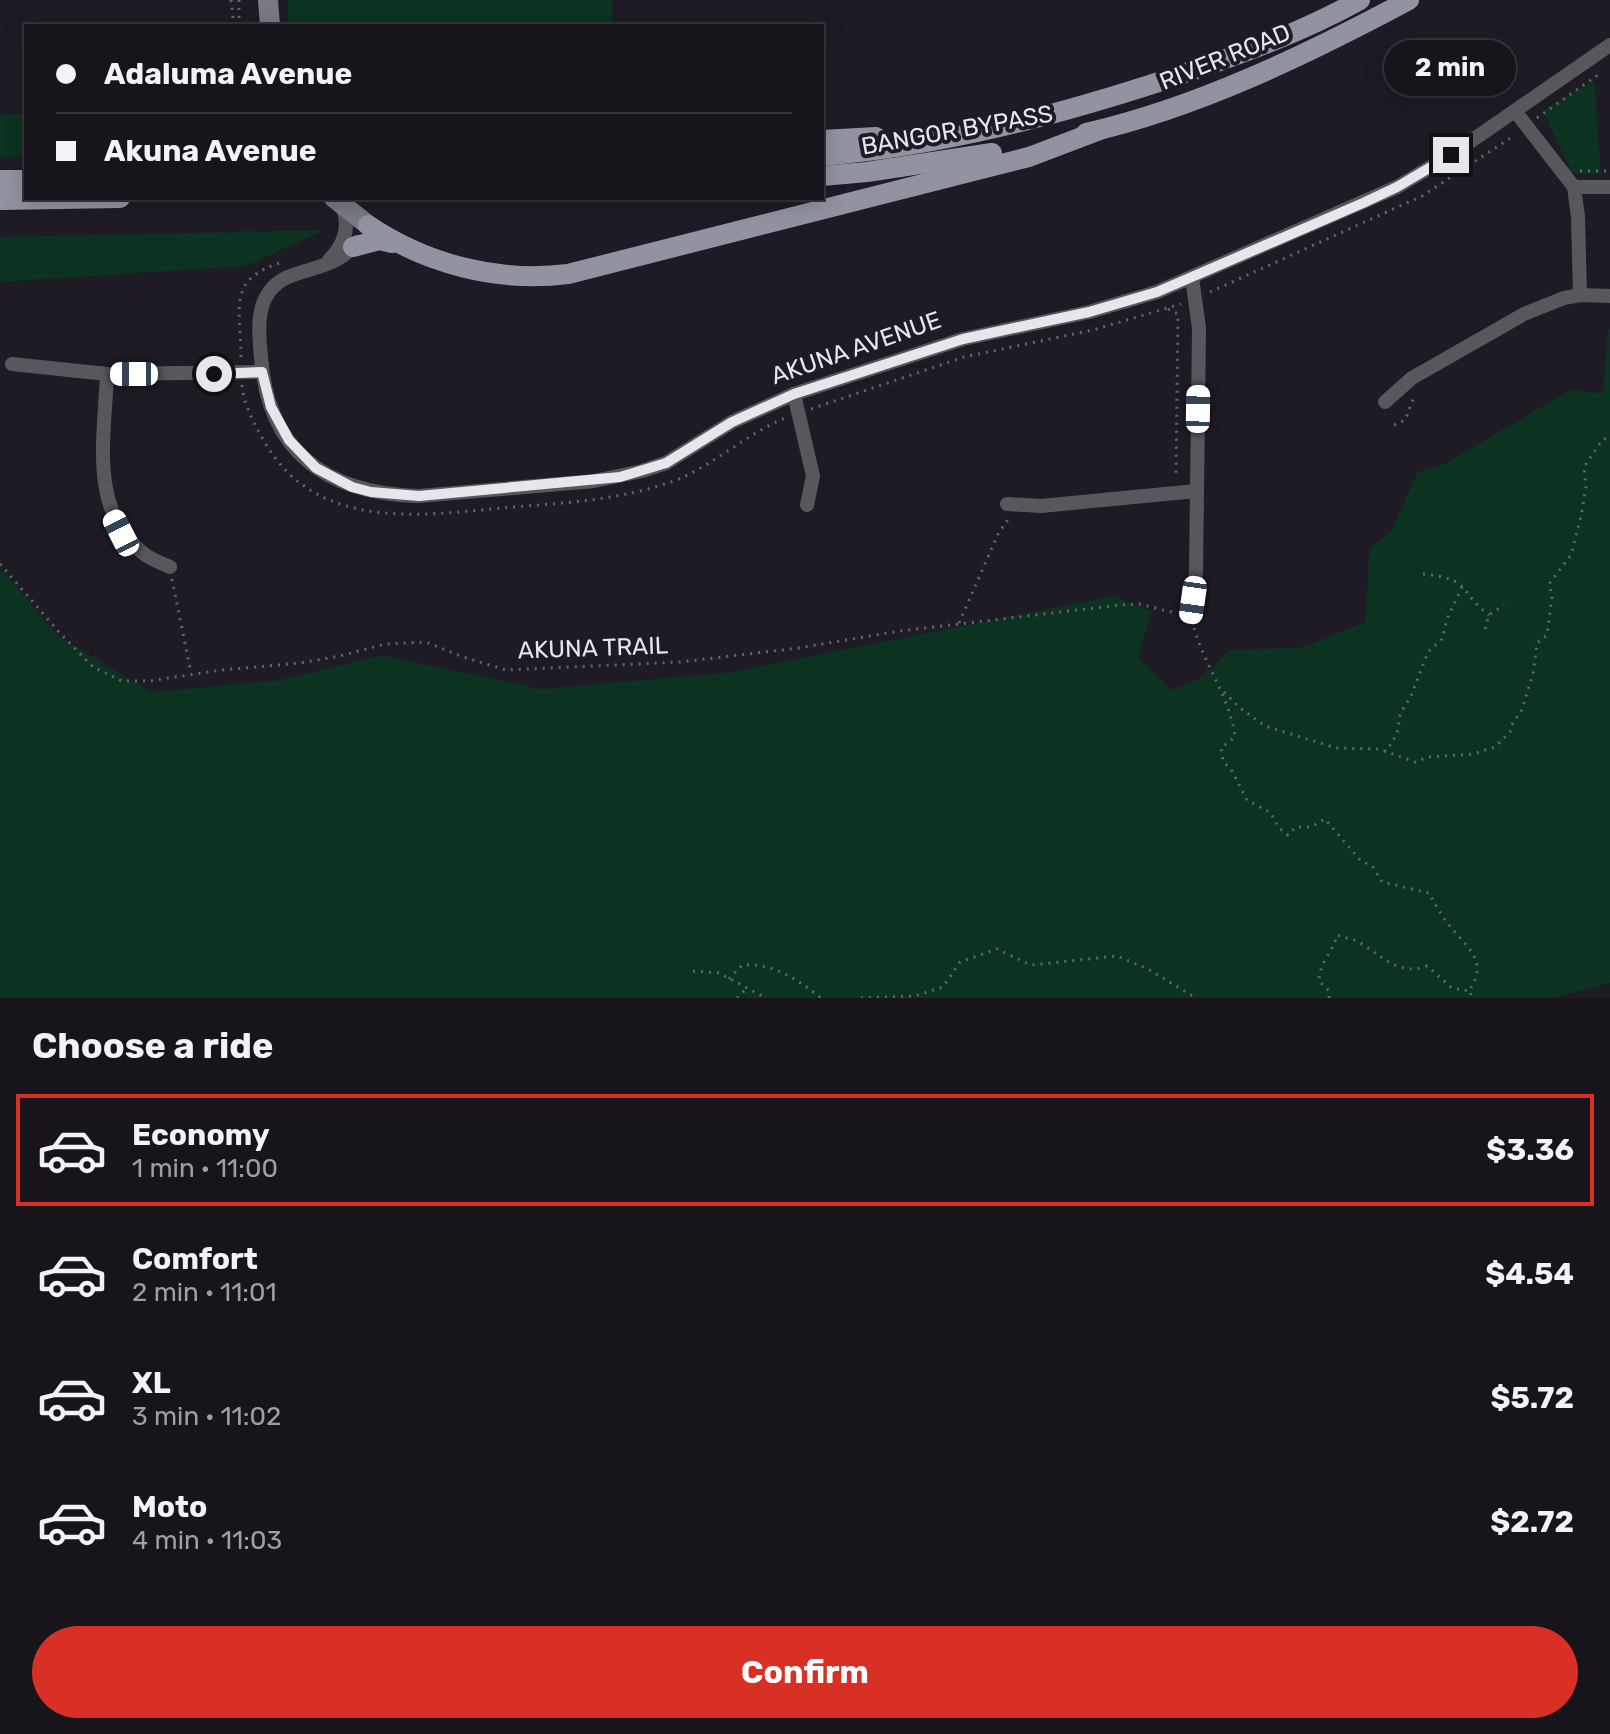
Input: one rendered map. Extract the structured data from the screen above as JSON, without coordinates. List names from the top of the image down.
{
  "streets": {
    "main road": ["RIVER ROAD", "BANGOR BYPASS"],
    "street": ["AKUNA AVENUE"],
    "path": ["AKUNA TRAIL"]
  },
  "crossings": [
    ["RIVER ROAD", "BANGOR BYPASS"]
  ],
  "page": {
    "banner": ["Adaluma Avenue", "Akuna Avenue"],
    "bubble": "2 min",
    "heading": "Choose a ride",
    "list": [
      {
        "name": "Economy",
        "note": "1 min · 11:00",
        "value": "$3.36"
      },
      {
        "name": "Comfort",
        "note": "2 min · 11:01",
        "value": "$4.54"
      },
      {
        "name": "XL",
        "note": "3 min · 11:02",
        "value": "$5.72"
      },
      {
        "name": "Moto",
        "note": "4 min · 11:03",
        "value": "$2.72"
      }
    ],
    "buttons": "Confirm"
  }
}
